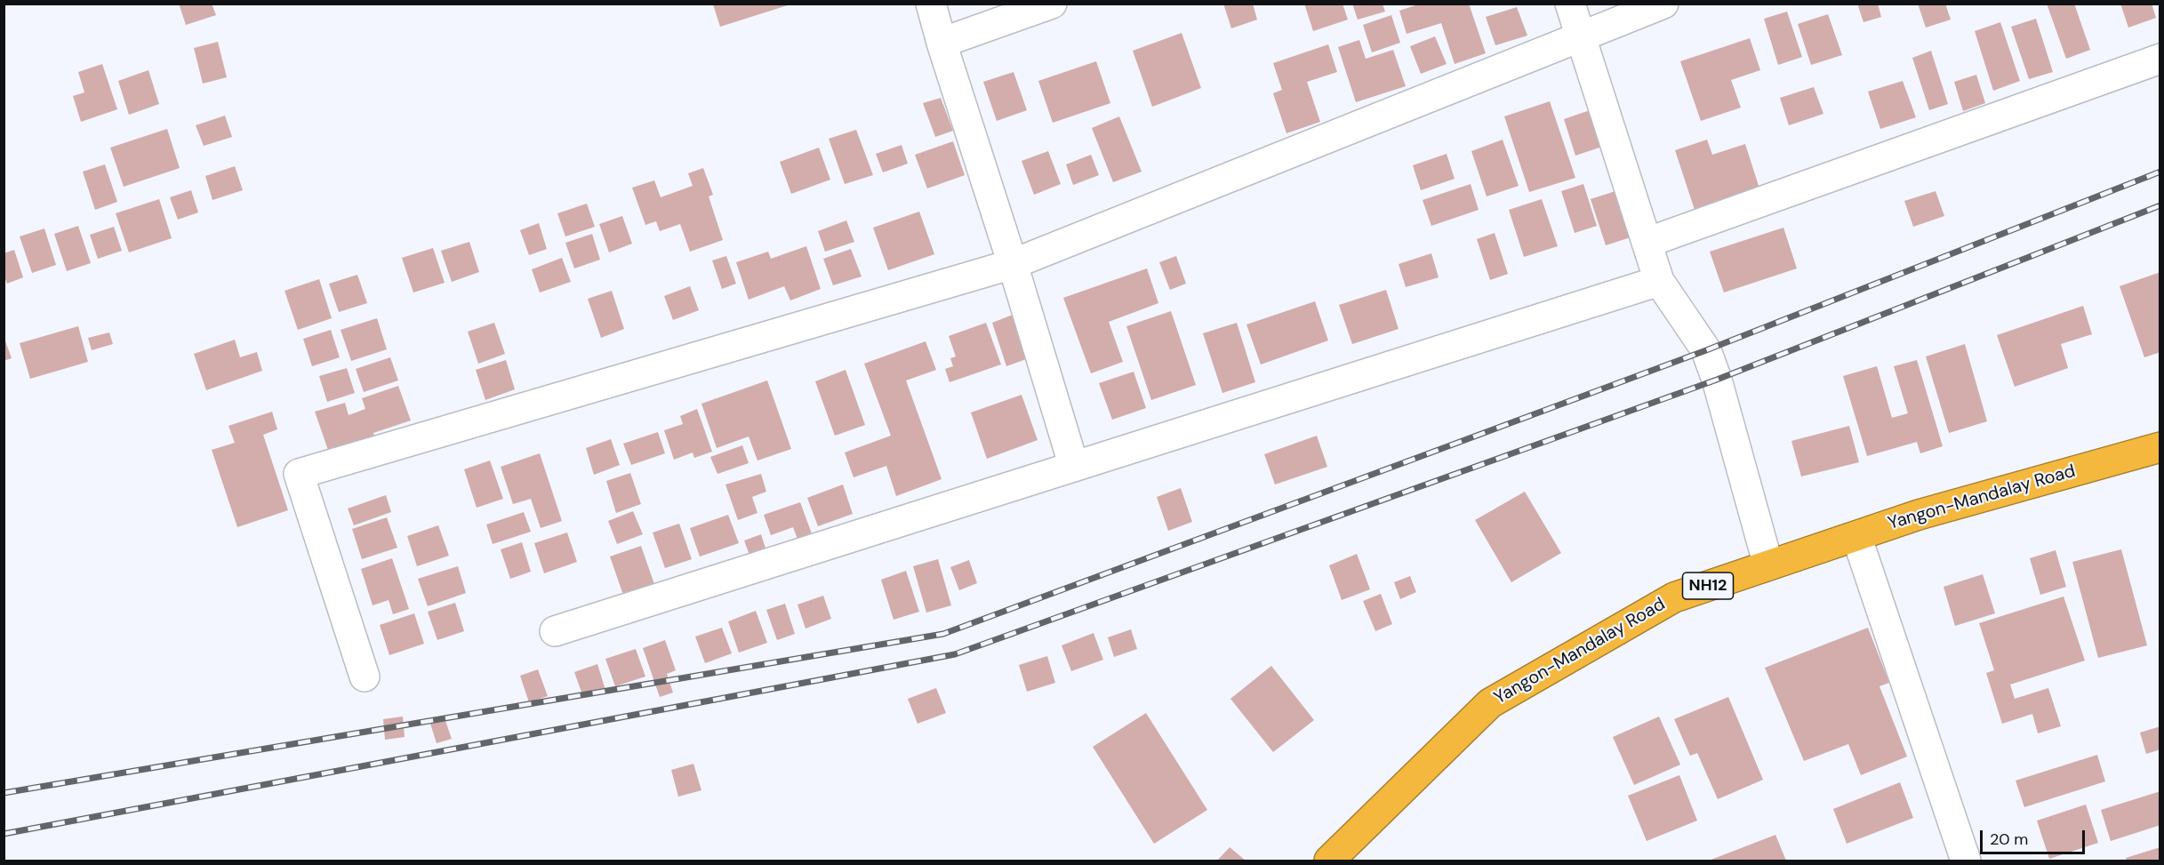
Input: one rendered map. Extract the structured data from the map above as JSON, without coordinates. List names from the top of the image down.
{
  "streets": {
    "highway": ["Yangon-Mandalay Road", "NH12"]
  },
  "scale_bar": "20 m"
}
